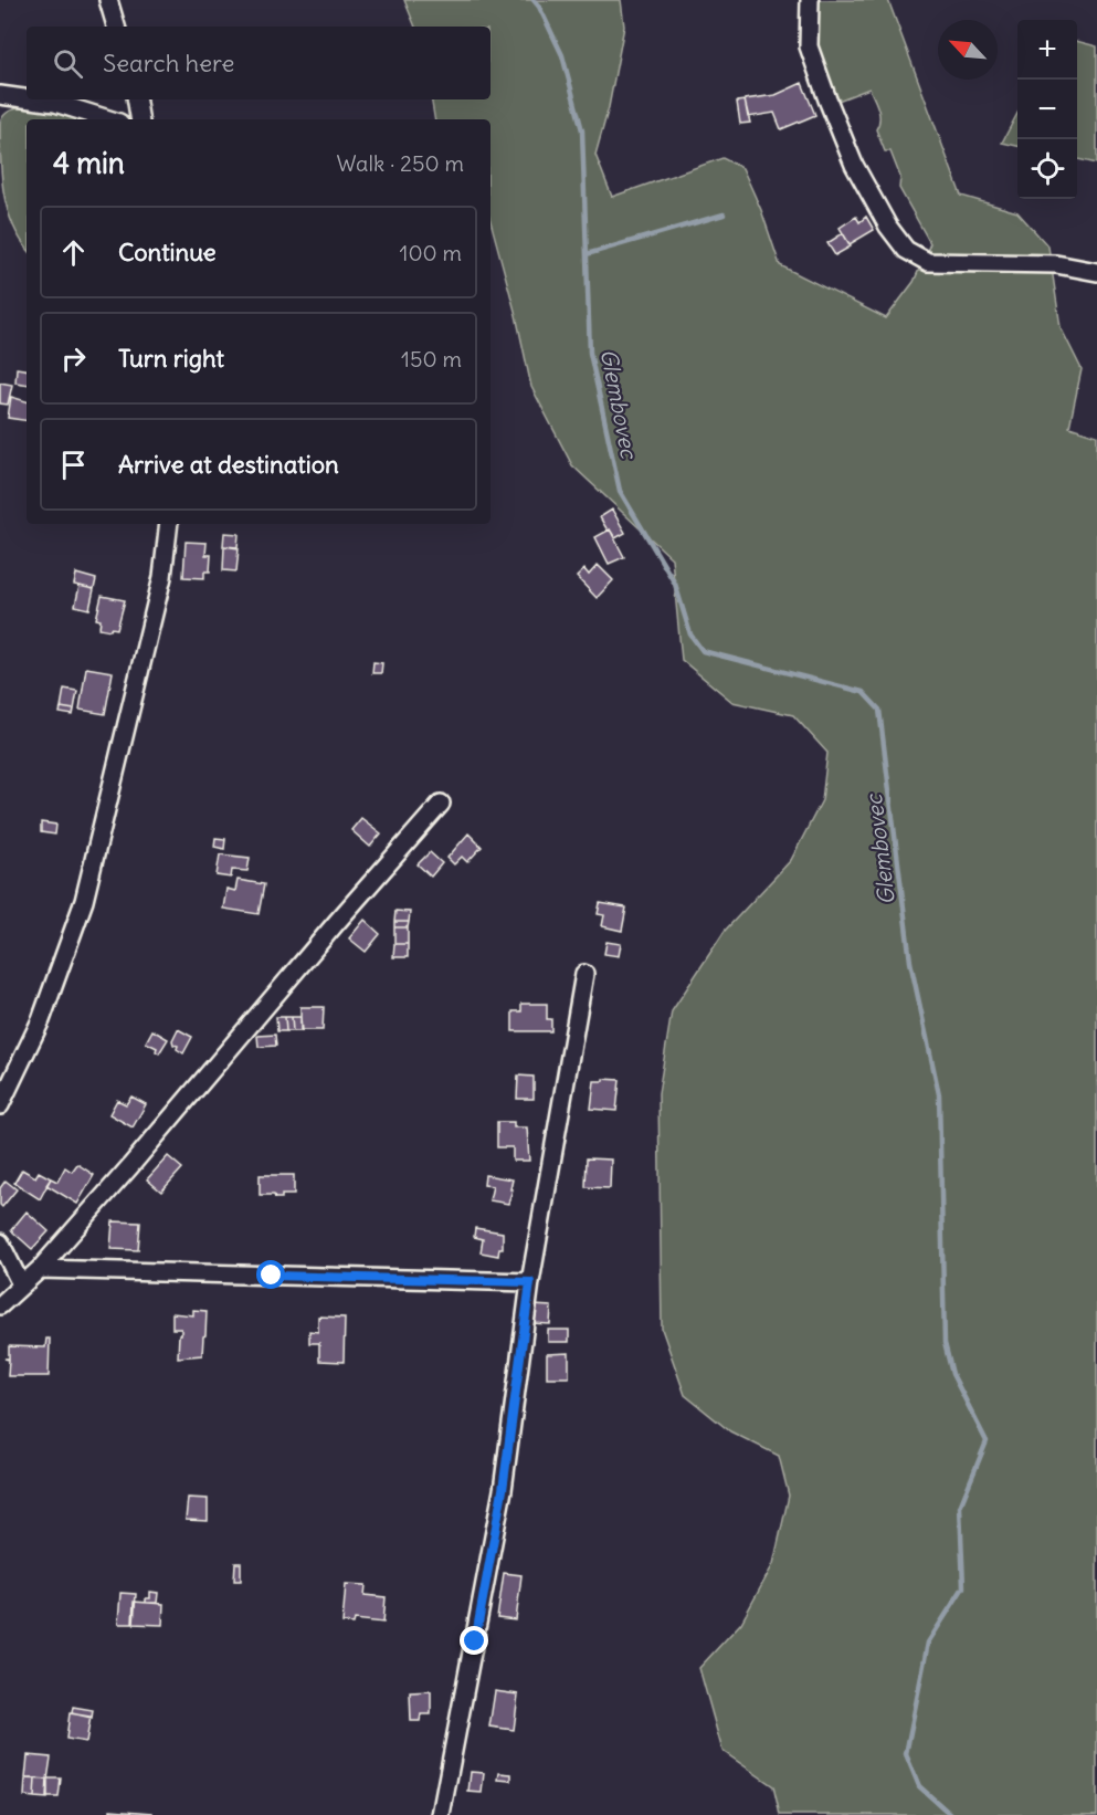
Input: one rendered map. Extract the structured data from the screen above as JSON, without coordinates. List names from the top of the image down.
{
  "water": ["Glembovec"],
  "north": "top left",
  "page": {
    "map_buttons": ["+", "−"],
    "search": "Search here",
    "heading": ["4 min", "Walk · 250 m"],
    "list": [
      ["Continue", "100 m"],
      ["Turn right", "150 m"],
      "Arrive at destination"
    ]
  }
}
